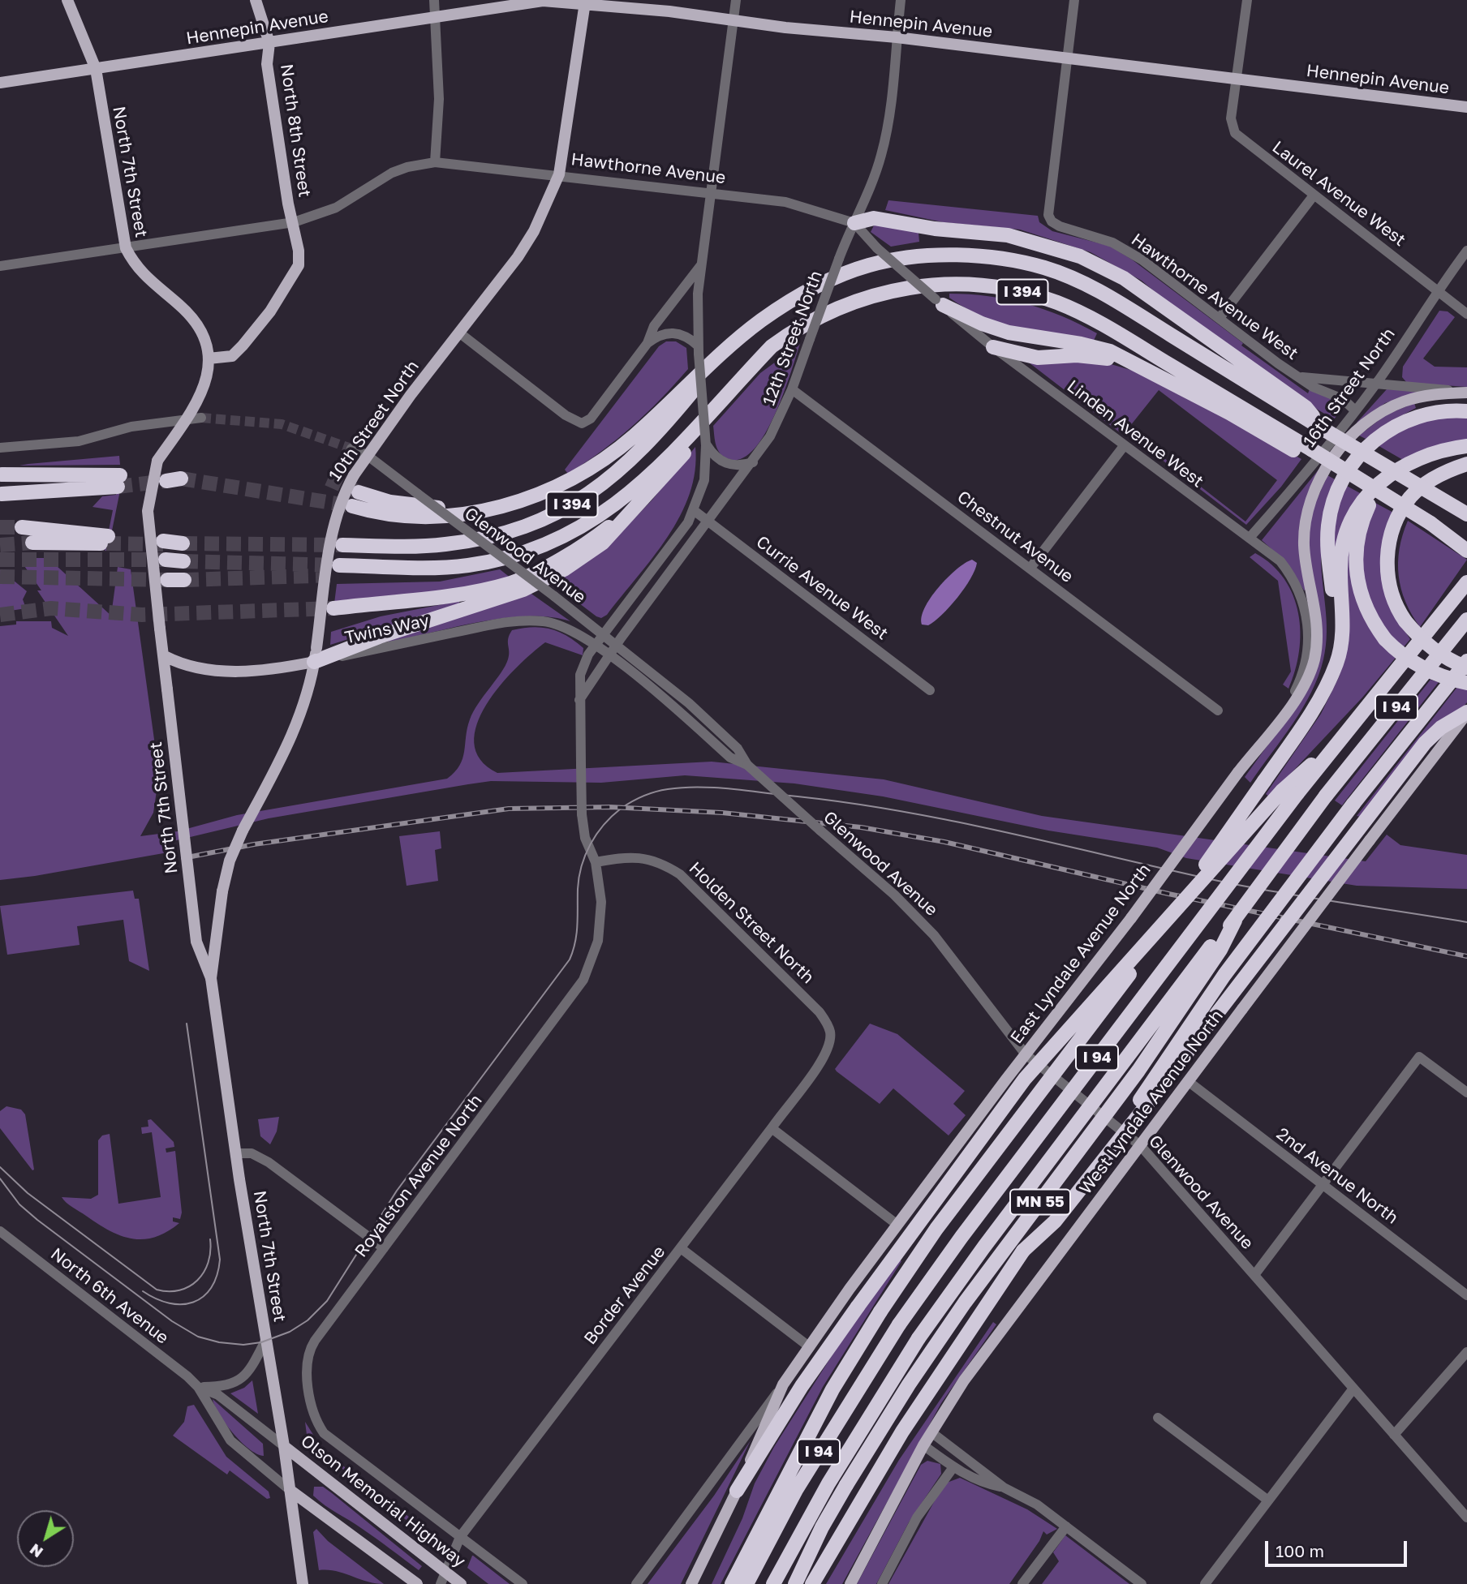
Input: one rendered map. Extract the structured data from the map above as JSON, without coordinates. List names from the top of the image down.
{
  "streets": {
    "highway": ["I 394", "I 94", "MN 55"],
    "main road": [
      "Hennepin Avenue",
      "North 8th Street",
      "North 7th Street",
      "10th Street North",
      "Twins Way",
      "East Lyndale Avenue North",
      "West Lyndale Avenue North",
      "Olson Memorial Highway"
    ],
    "street": [
      "Hawthorne Avenue",
      "Laurel Avenue West",
      "Hawthorne Avenue West",
      "12th Street North",
      "16th Street North",
      "Linden Avenue West",
      "Chestnut Avenue",
      "Glenwood Avenue",
      "Currie Avenue West",
      "Holden Street North",
      "Royalston Avenue North",
      "2nd Avenue North",
      "Border Avenue",
      "North 6th Avenue"
    ]
  },
  "crossings": [
    ["Hennepin Avenue", "North 8th Street"],
    ["Hennepin Avenue", "North 7th Street"],
    ["Hennepin Avenue", "Laurel Avenue West"],
    ["Hennepin Avenue", "Hawthorne Avenue West"],
    ["Hennepin Avenue", "12th Street North"],
    ["Hennepin Avenue", "10th Street North"],
    ["North 8th Street", "Hawthorne Avenue"],
    ["North 8th Street", "North 7th Street"],
    ["Hawthorne Avenue", "North 7th Street"],
    ["Hawthorne Avenue", "12th Street North"],
    ["Hawthorne Avenue", "10th Street North"],
    ["Hawthorne Avenue", "Linden Avenue West"],
    ["North 7th Street", "10th Street North"],
    ["North 7th Street", "Twins Way"],
    ["North 7th Street", "North 6th Avenue"],
    ["North 7th Street", "Olson Memorial Highway"],
    ["Laurel Avenue West", "16th Street North"],
    ["Hawthorne Avenue West", "16th Street North"],
    ["Hawthorne Avenue West", "East Lyndale Avenue North"],
    ["12th Street North", "Linden Avenue West"],
    ["12th Street North", "Chestnut Avenue"],
    ["12th Street North", "Glenwood Avenue"],
    ["12th Street North", "Currie Avenue West"],
    ["16th Street North", "Linden Avenue West"],
    ["10th Street North", "Glenwood Avenue"],
    ["10th Street North", "Twins Way"],
    ["Linden Avenue West", "East Lyndale Avenue North"],
    ["Glenwood Avenue", "Twins Way"],
    ["Glenwood Avenue", "East Lyndale Avenue North"],
    ["Glenwood Avenue", "West Lyndale Avenue North"],
    ["Twins Way", "Royalston Avenue North"],
    ["I 94", "MN 55"],
    ["Holden Street North", "Royalston Avenue North"],
    ["Holden Street North", "Border Avenue"],
    ["West Lyndale Avenue North", "2nd Avenue North"],
    ["Royalston Avenue North", "Border Avenue"],
    ["Border Avenue", "Olson Memorial Highway"],
    ["North 6th Avenue", "Olson Memorial Highway"]
  ],
  "scale_bar": "100 m",
  "north": "bottom left"
}
